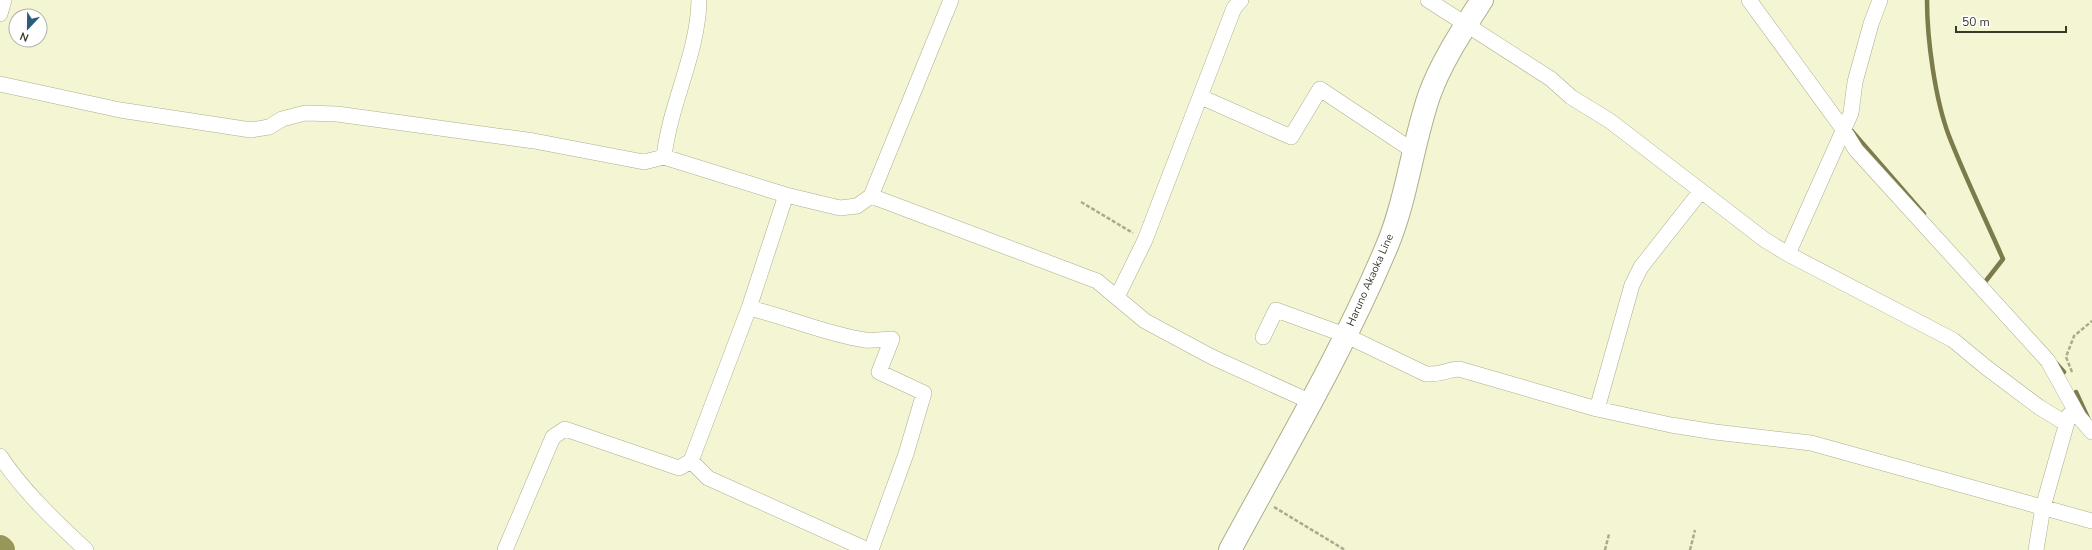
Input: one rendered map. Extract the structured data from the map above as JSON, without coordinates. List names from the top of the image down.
{
  "streets": {
    "main road": ["Haruno Akaoka Line"]
  },
  "scale_bar": "50 m",
  "north": "bottom"
}
